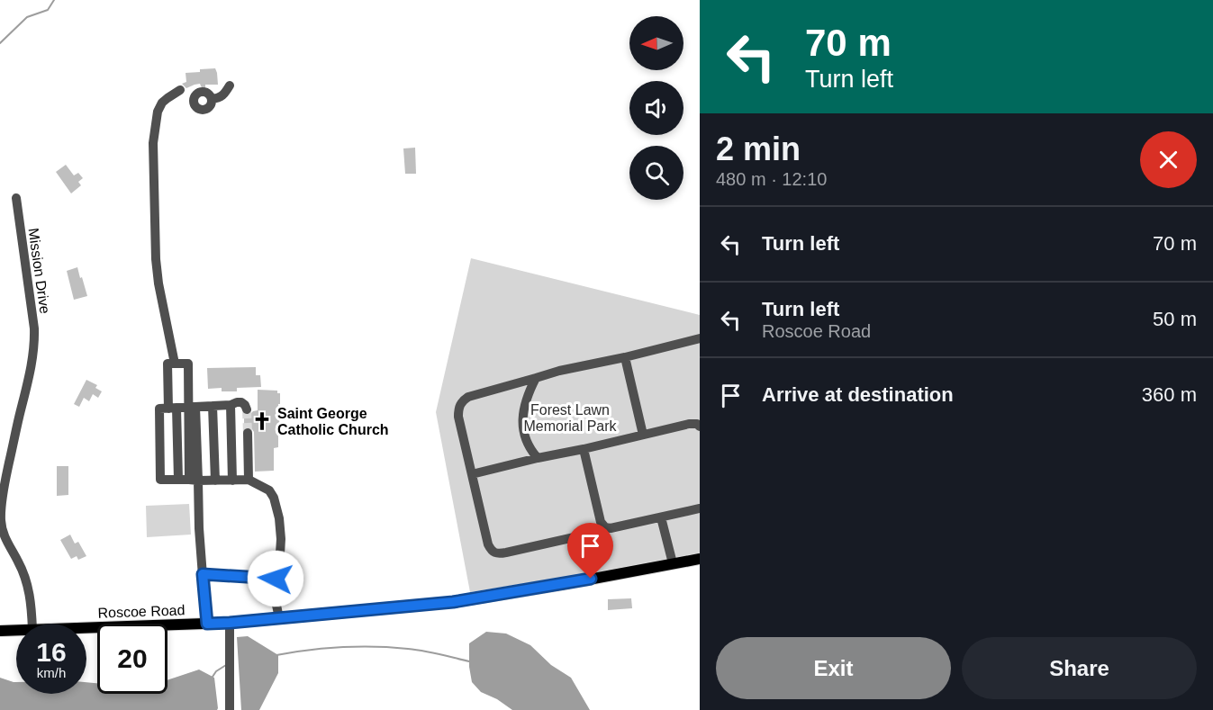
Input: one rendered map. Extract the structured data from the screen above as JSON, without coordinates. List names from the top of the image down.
{
  "streets": {
    "main road": ["Roscoe Road"],
    "street": ["Mission Drive"]
  },
  "parks": ["Forest Lawn Memorial Park"],
  "places": {
    "church": ["Saint George Catholic Church"]
  },
  "north": "left",
  "page": {
    "turn": ["70 m", "Turn left"],
    "heading": ["2 min", "480 m · 12:10"],
    "list": [
      {
        "name": "Turn left",
        "value": "70 m"
      },
      {
        "name": "Turn left",
        "note": "Roscoe Road",
        "value": "50 m"
      },
      {
        "name": "Arrive at destination",
        "value": "360 m"
      }
    ],
    "speed": "16 km/h",
    "limit": "20",
    "buttons": ["Exit", "Share"]
  }
}
